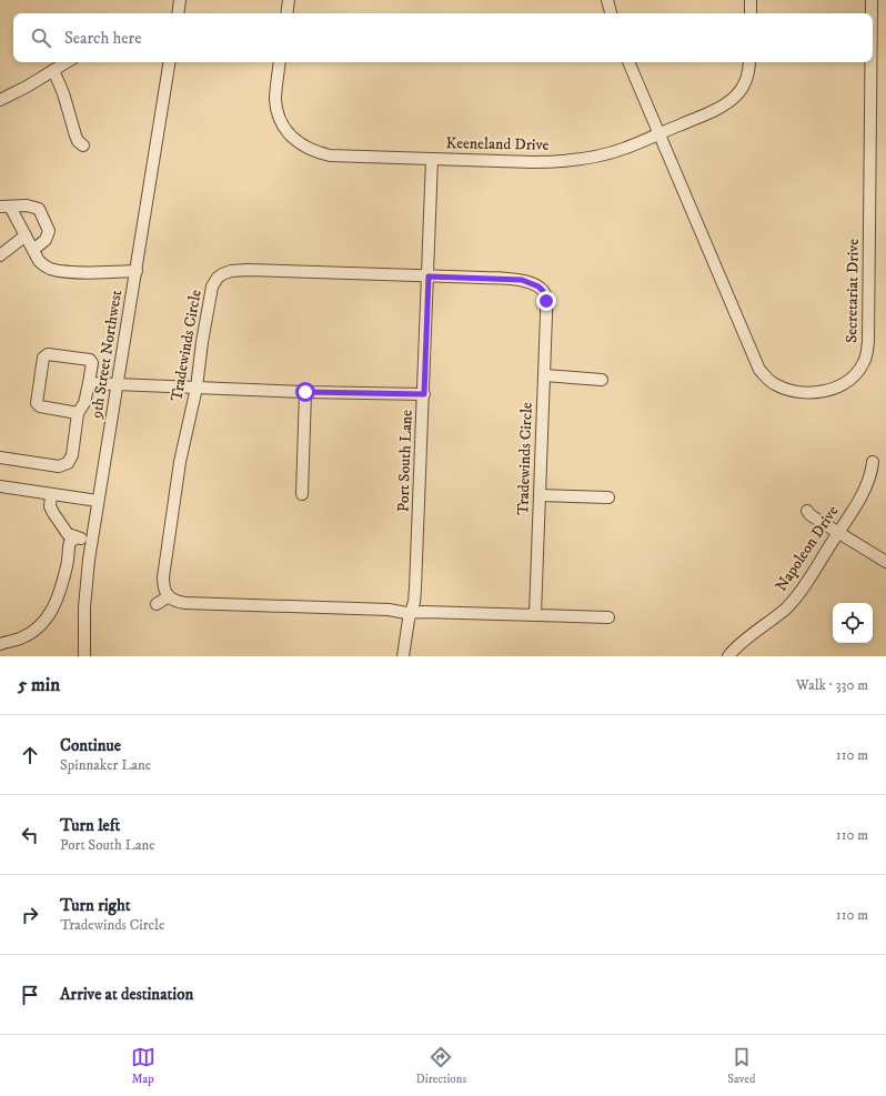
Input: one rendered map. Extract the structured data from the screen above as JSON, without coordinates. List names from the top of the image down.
{
  "streets": {
    "street": [
      "Keeneland Drive",
      "Secretariat Drive",
      "Tradewinds Circle",
      "9th Street Northwest",
      "Port South Lane",
      "Napoleon Drive"
    ]
  },
  "crossings": [
    ["Keeneland Drive", "Secretariat Drive"],
    ["Keeneland Drive", "Port South Lane"],
    ["Tradewinds Circle", "Port South Lane"]
  ],
  "page": {
    "search": "Search here",
    "heading": ["5 min", "Walk · 330 m"],
    "list": [
      ["Continue", "Spinnaker Lane", "110 m"],
      ["Turn left", "Port South Lane", "110 m"],
      ["Turn right", "Tradewinds Circle", "110 m"],
      "Arrive at destination"
    ],
    "nav": ["Map", "Directions", "Saved"]
  }
}
